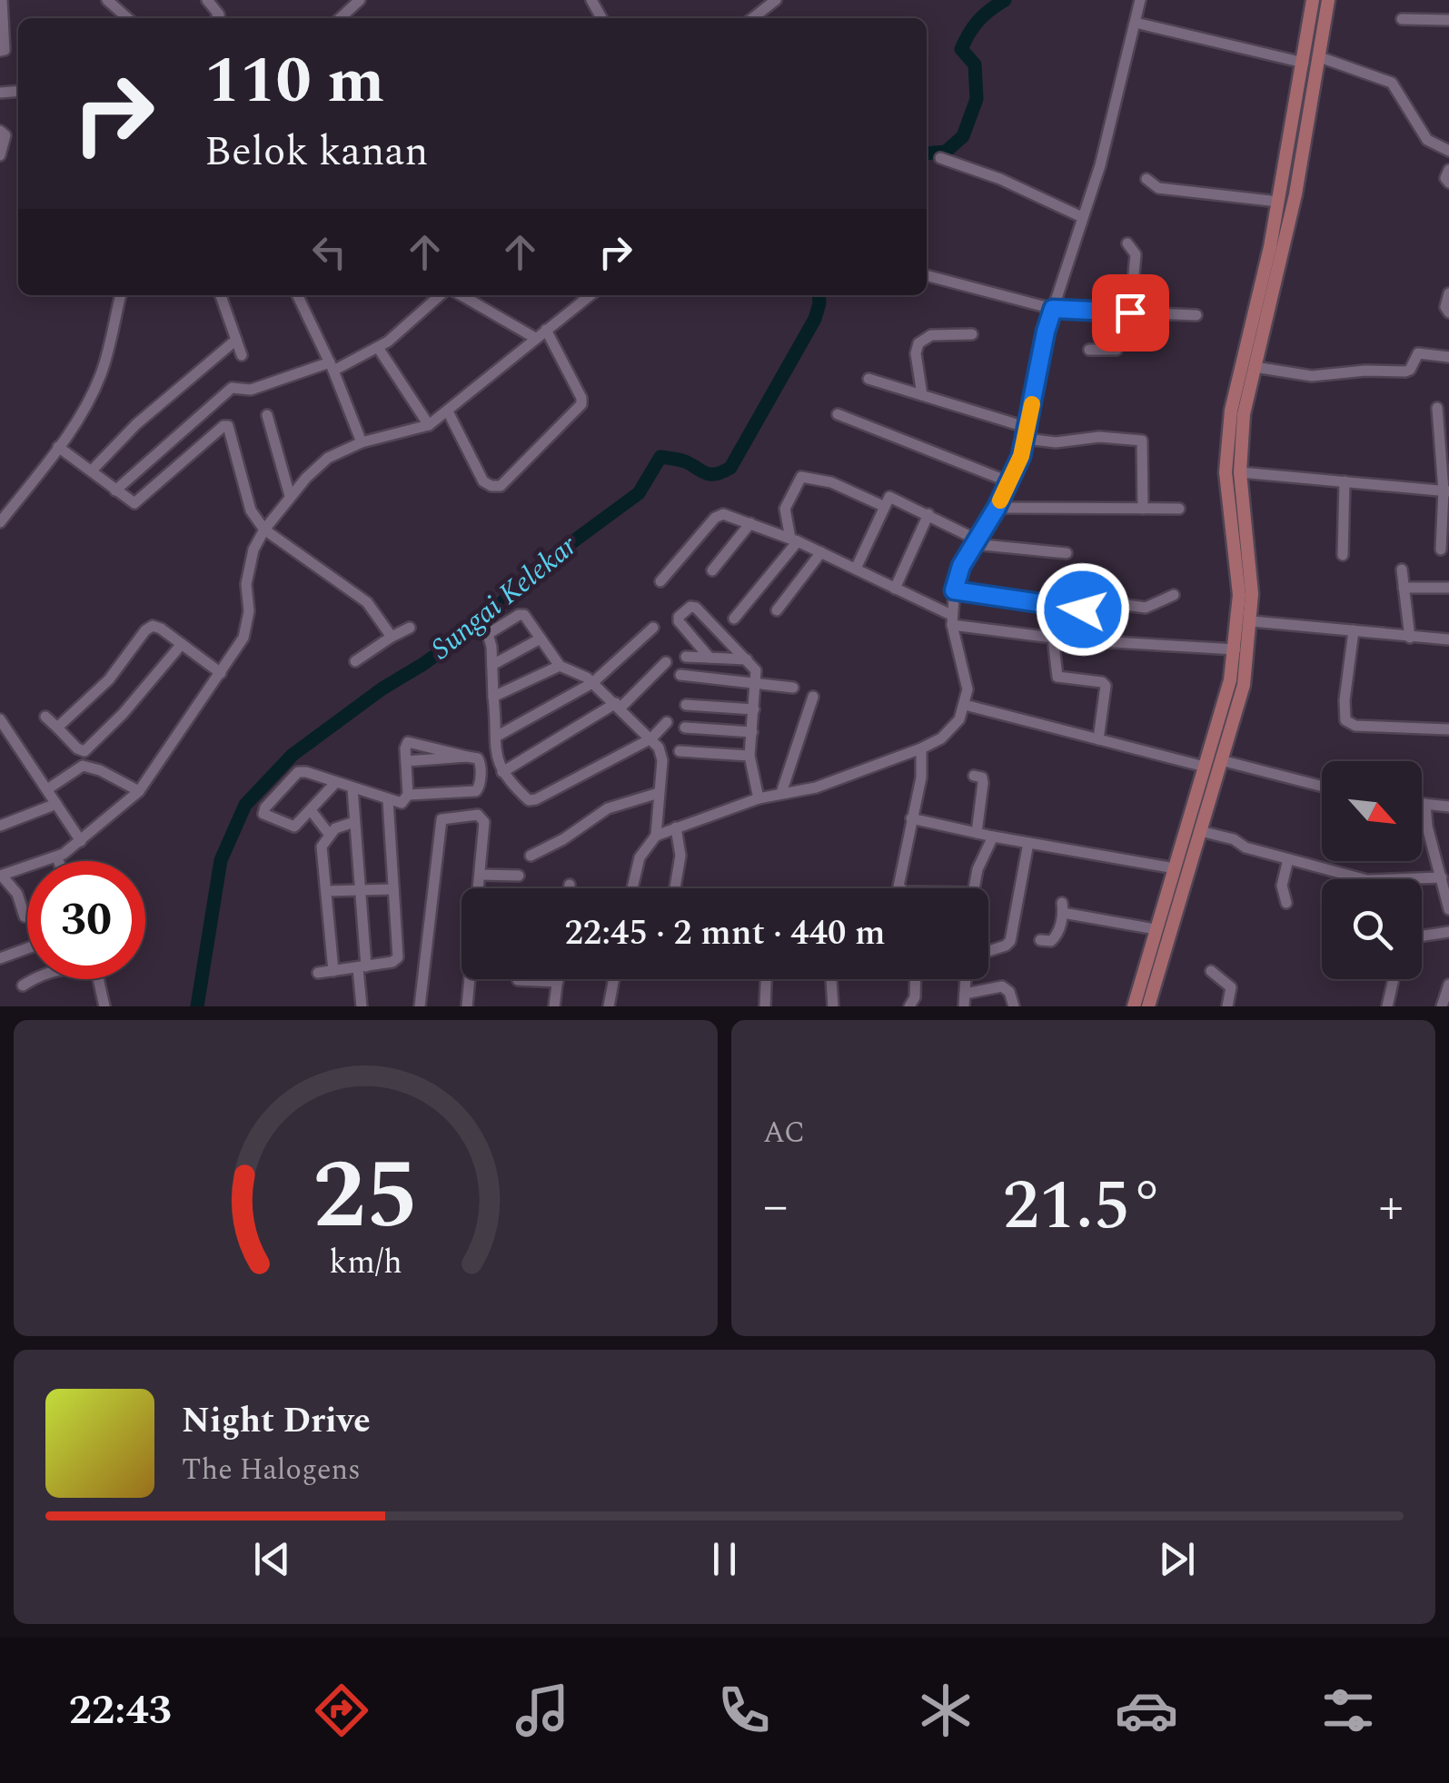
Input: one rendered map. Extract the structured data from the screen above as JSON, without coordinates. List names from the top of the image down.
{
  "water": ["Sungai Kelekar"],
  "north": "bottom right",
  "page": {
    "turn": ["110 m", "Belok kanan"],
    "limit": "30",
    "trip": "22:45 · 2 mnt · 440 m",
    "tile": "AC",
    "heat": ["−", "21.5°", "+"],
    "song": ["Night Drive", "The Halogens"],
    "tabs": "22:43",
    "gauge": ["25", "km/h"]
  }
}
